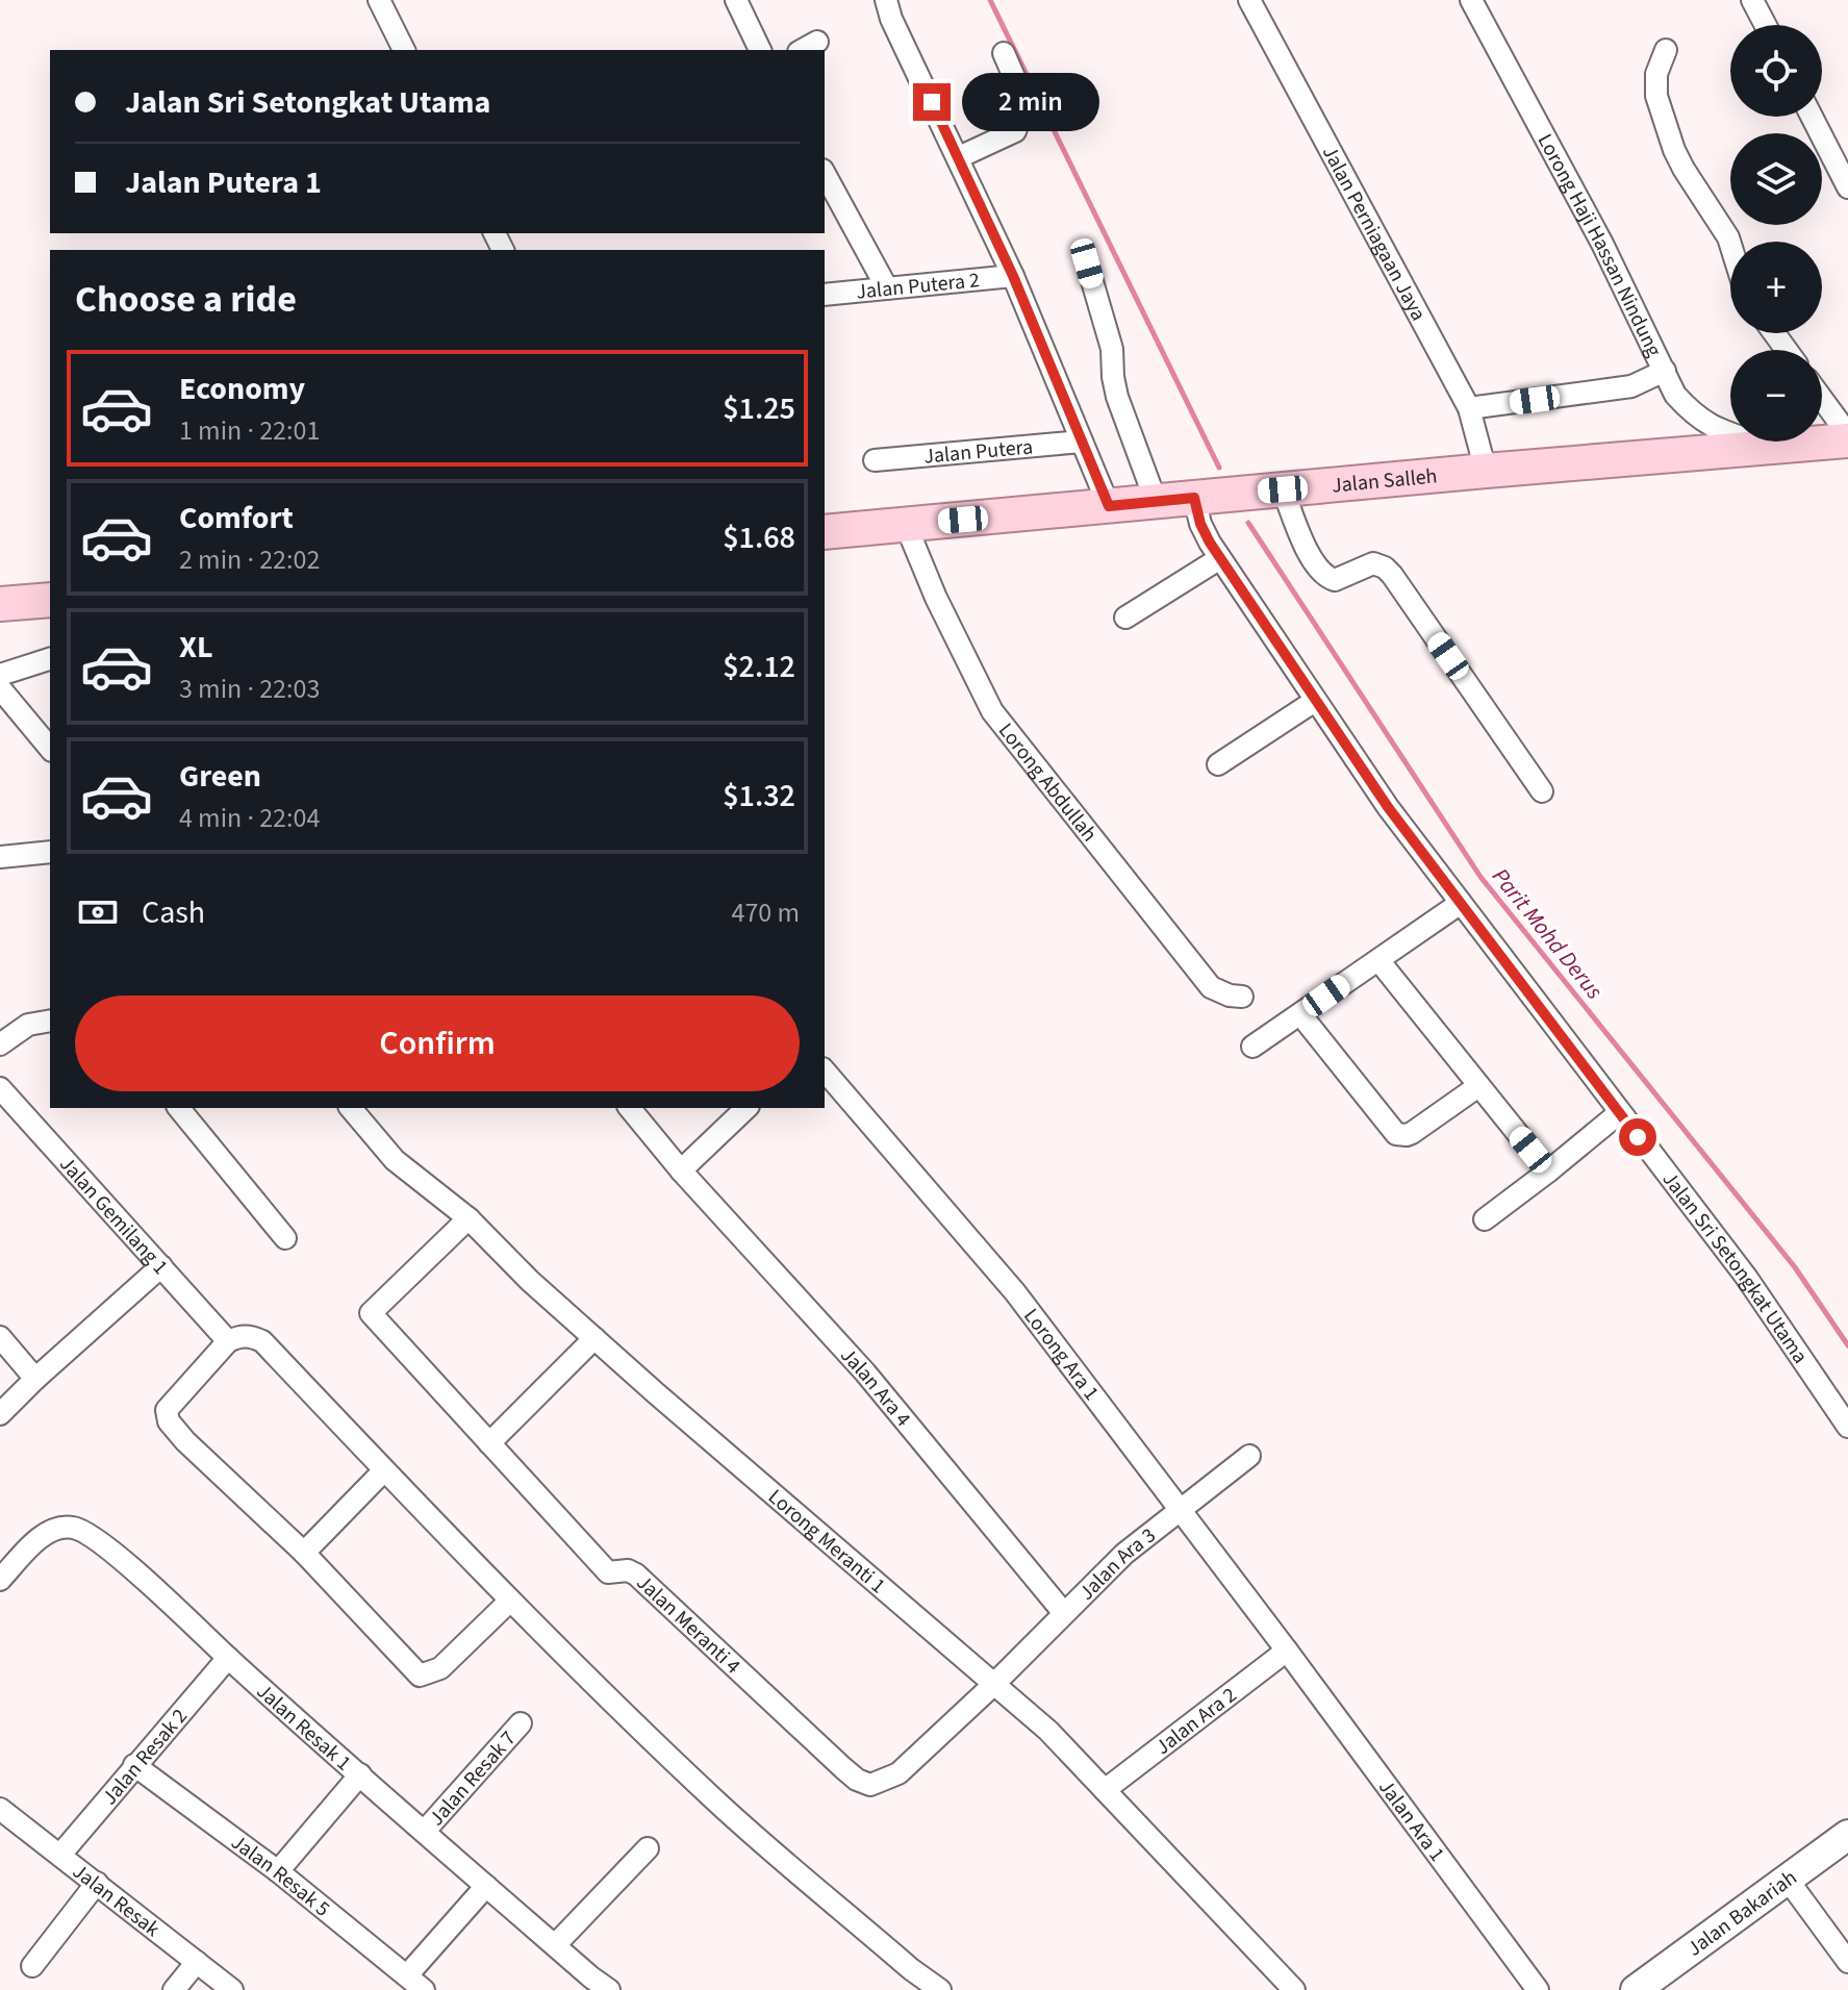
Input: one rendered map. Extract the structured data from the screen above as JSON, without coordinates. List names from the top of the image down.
{
  "streets": {
    "main road": ["Jalan Salleh", "Jalan Bakariah"],
    "street": [
      "Jalan Perniagaan Jaya",
      "Lorong Haji Hassan Nindung",
      "Jalan Putera 2",
      "Jalan Putera",
      "Lorong Abdullah",
      "Jalan Gemilang 1",
      "Jalan Sri Setongkat Utama",
      "Lorong Ara 1",
      "Jalan Ara 4",
      "Lorong Meranti 1",
      "Jalan Ara 3",
      "Jalan Meranti 4",
      "Jalan Ara 2",
      "Jalan Resak 1",
      "Jalan Resak 2",
      "Jalan Resak 7",
      "Jalan Ara 1",
      "Jalan Resak 5",
      "Jalan Resak"
    ]
  },
  "crossings": [
    ["Jalan Perniagaan Jaya", "Jalan Salleh"],
    ["Lorong Haji Hassan Nindung", "Jalan Salleh"],
    ["Jalan Salleh", "Lorong Abdullah"],
    ["Jalan Salleh", "Jalan Sri Setongkat Utama"],
    ["Lorong Ara 1", "Jalan Ara 3"],
    ["Lorong Ara 1", "Jalan Ara 2"],
    ["Lorong Ara 1", "Jalan Ara 1"],
    ["Jalan Ara 4", "Jalan Ara 3"],
    ["Lorong Meranti 1", "Jalan Ara 3"],
    ["Lorong Meranti 1", "Jalan Meranti 4"],
    ["Lorong Meranti 1", "Jalan Ara 2"],
    ["Jalan Ara 3", "Jalan Meranti 4"],
    ["Jalan Ara 2", "Jalan Ara 1"],
    ["Jalan Resak 1", "Jalan Resak 2"],
    ["Jalan Resak 1", "Jalan Resak 7"],
    ["Jalan Resak 2", "Jalan Resak 5"],
    ["Jalan Resak 2", "Jalan Resak"]
  ],
  "water": ["Parit Mohd Derus"],
  "page": {
    "map_buttons": ["+", "−"],
    "banner": ["Jalan Sri Setongkat Utama", "Jalan Putera 1"],
    "bubble": "2 min",
    "heading": "Choose a ride",
    "list": [
      {
        "name": "Economy",
        "note": "1 min · 22:01",
        "value": "$1.25"
      },
      {
        "name": "Comfort",
        "note": "2 min · 22:02",
        "value": "$1.68"
      },
      {
        "name": "XL",
        "note": "3 min · 22:03",
        "value": "$2.12"
      },
      {
        "name": "Green",
        "note": "4 min · 22:04",
        "value": "$1.32"
      }
    ],
    "pay": ["Cash", "470 m"],
    "buttons": "Confirm"
  }
}
